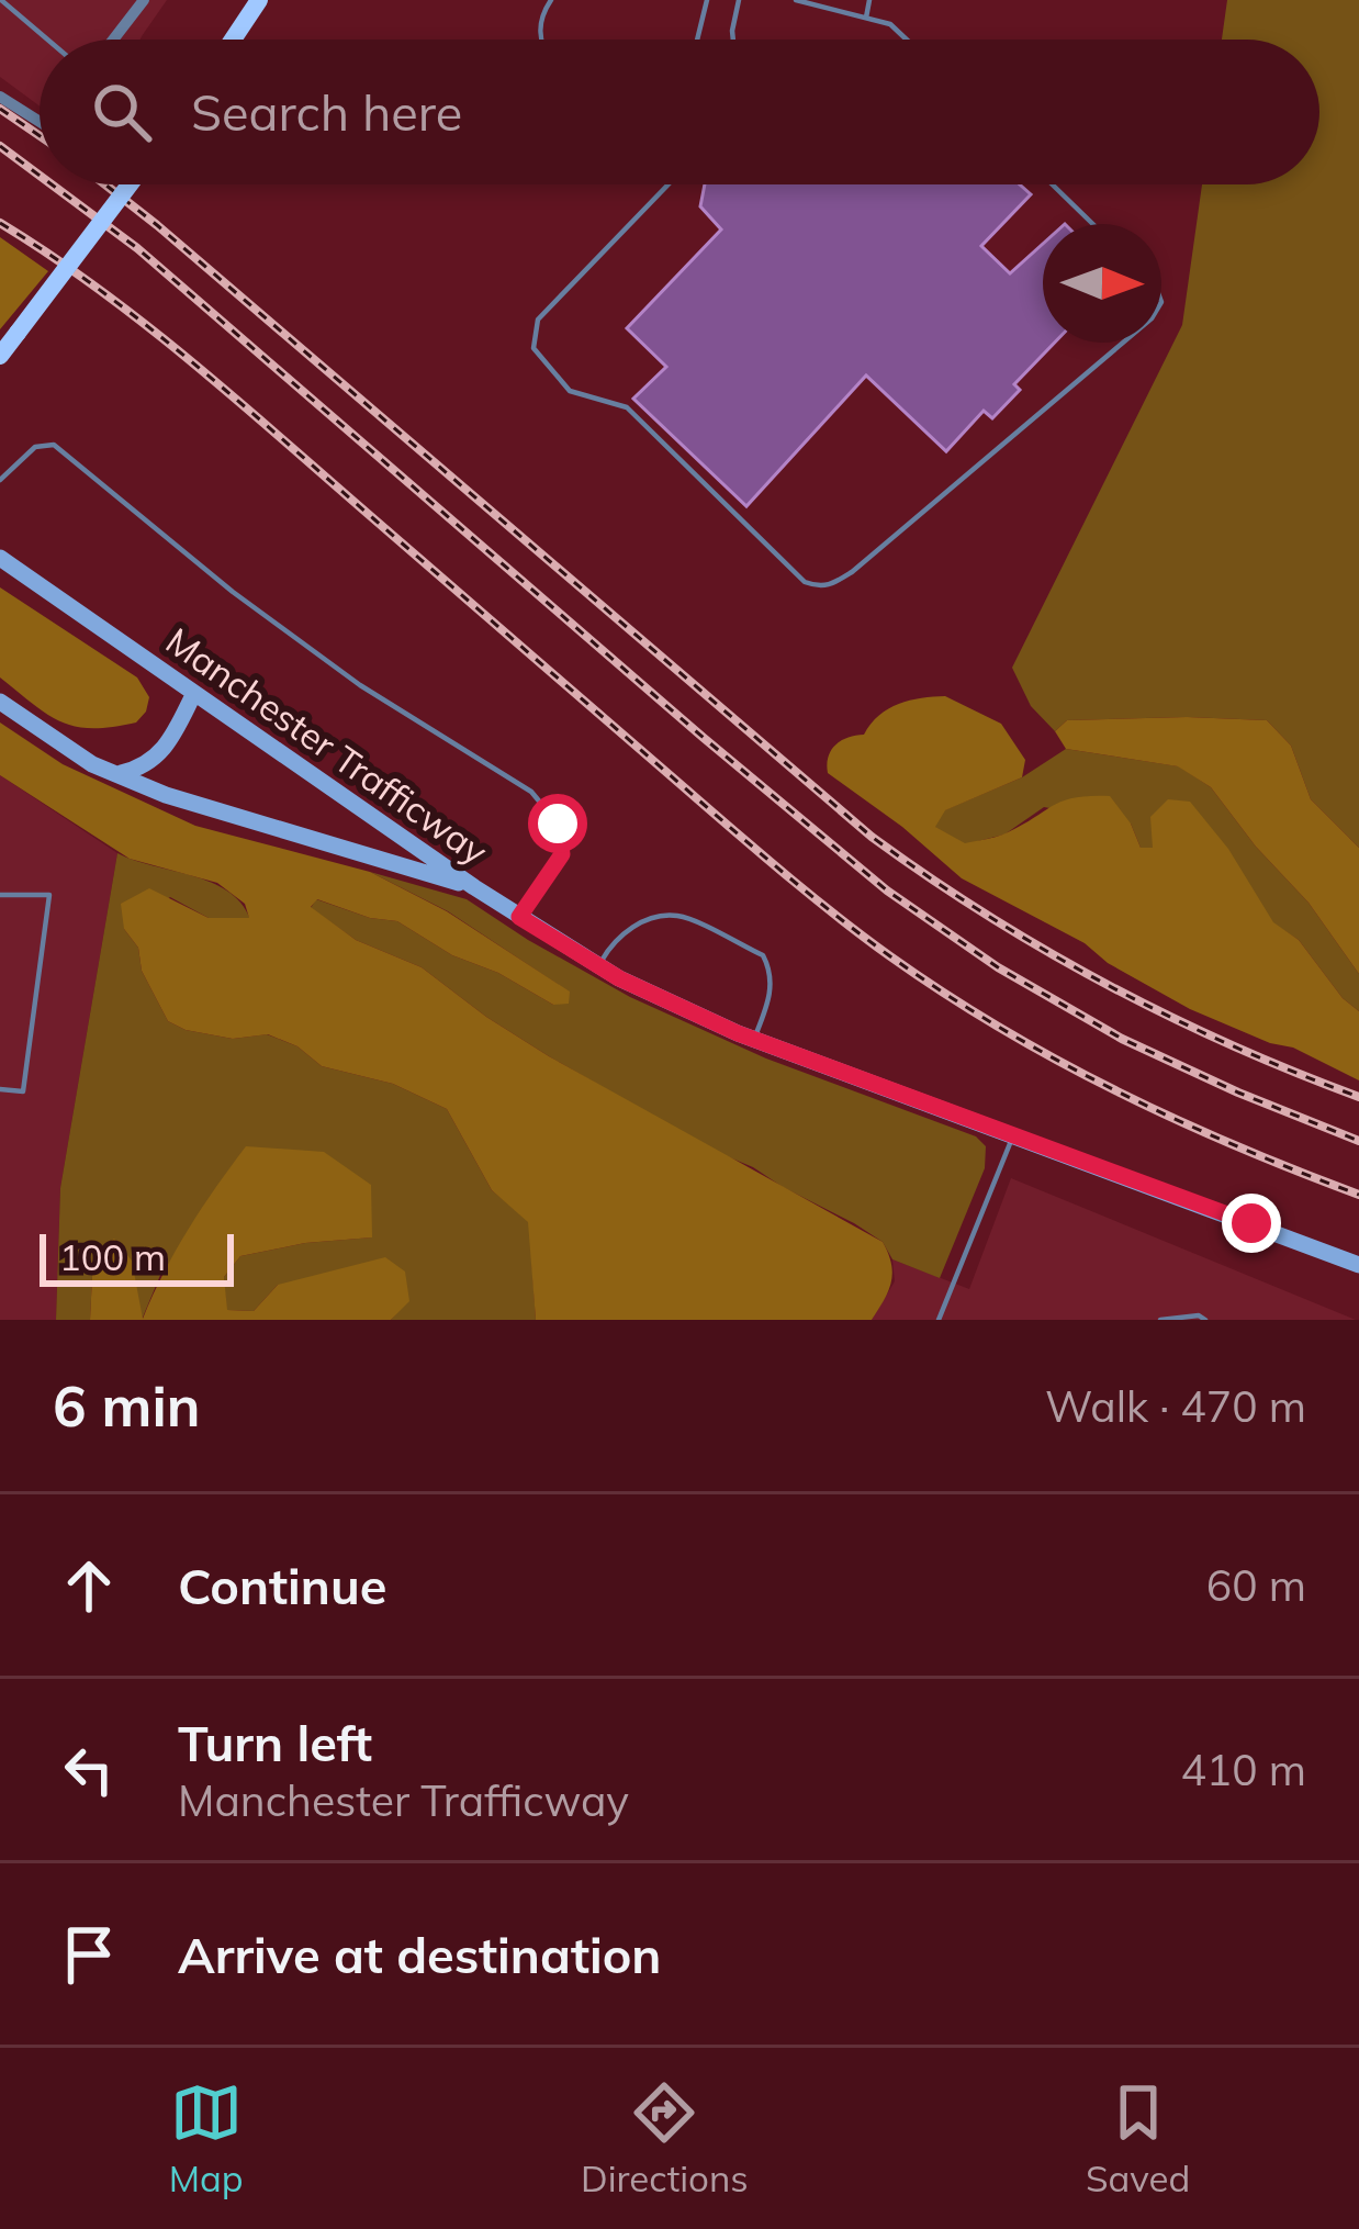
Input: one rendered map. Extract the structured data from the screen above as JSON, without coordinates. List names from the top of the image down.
{
  "streets": {
    "main road": ["Manchester Trafficway"]
  },
  "scale_bar": "100 m",
  "north": "right",
  "page": {
    "search": "Search here",
    "scale": "100 m",
    "heading": ["6 min", "Walk · 470 m"],
    "list": [
      ["Continue", "60 m"],
      ["Turn left", "Manchester Trafficway", "410 m"],
      "Arrive at destination"
    ],
    "nav": ["Map", "Directions", "Saved"]
  }
}
